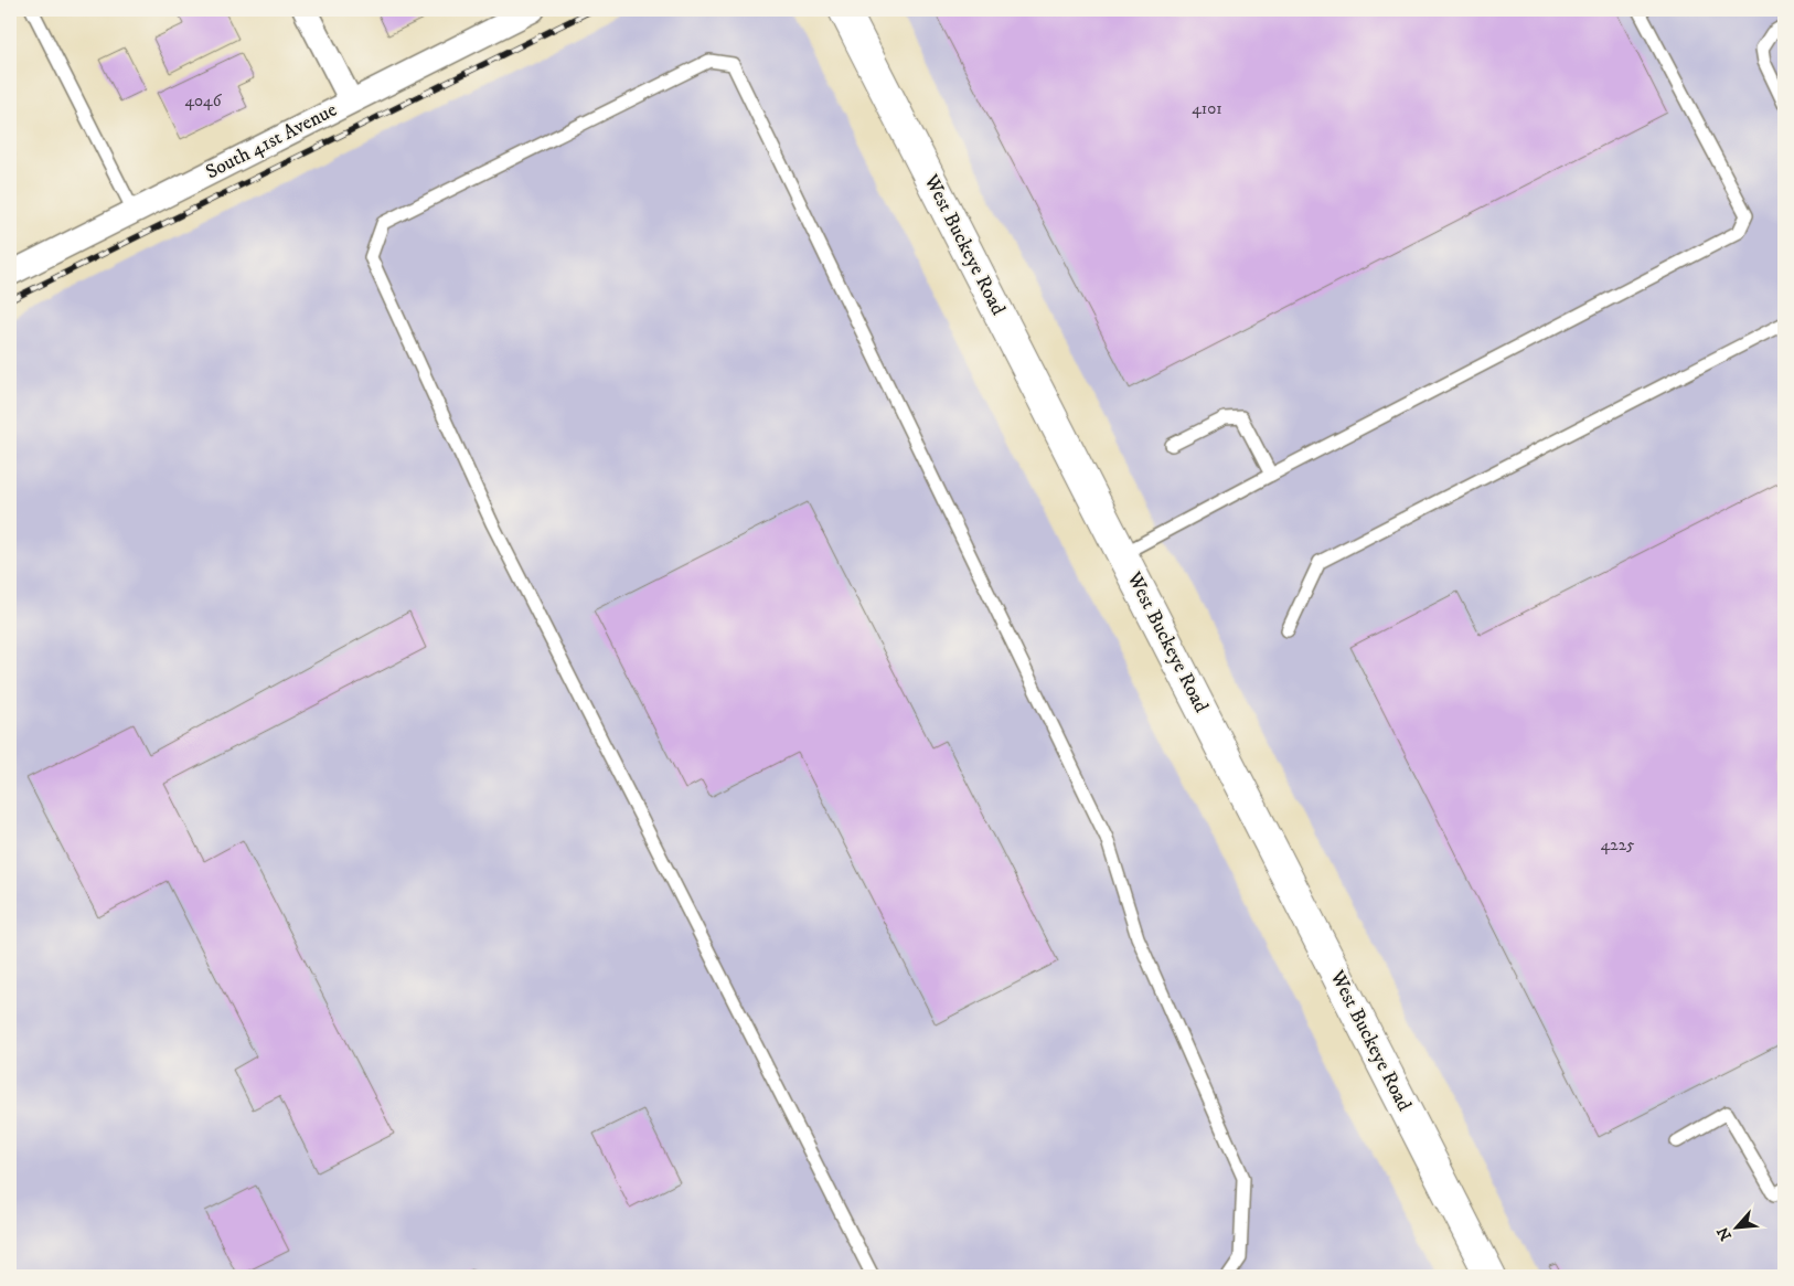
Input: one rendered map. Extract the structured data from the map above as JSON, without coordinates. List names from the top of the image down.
{
  "streets": {
    "main road": ["West Buckeye Road"],
    "street": ["South 41st Avenue"]
  },
  "house_numbers": ["4046", "4101", "4225"],
  "north": "bottom left"
}
